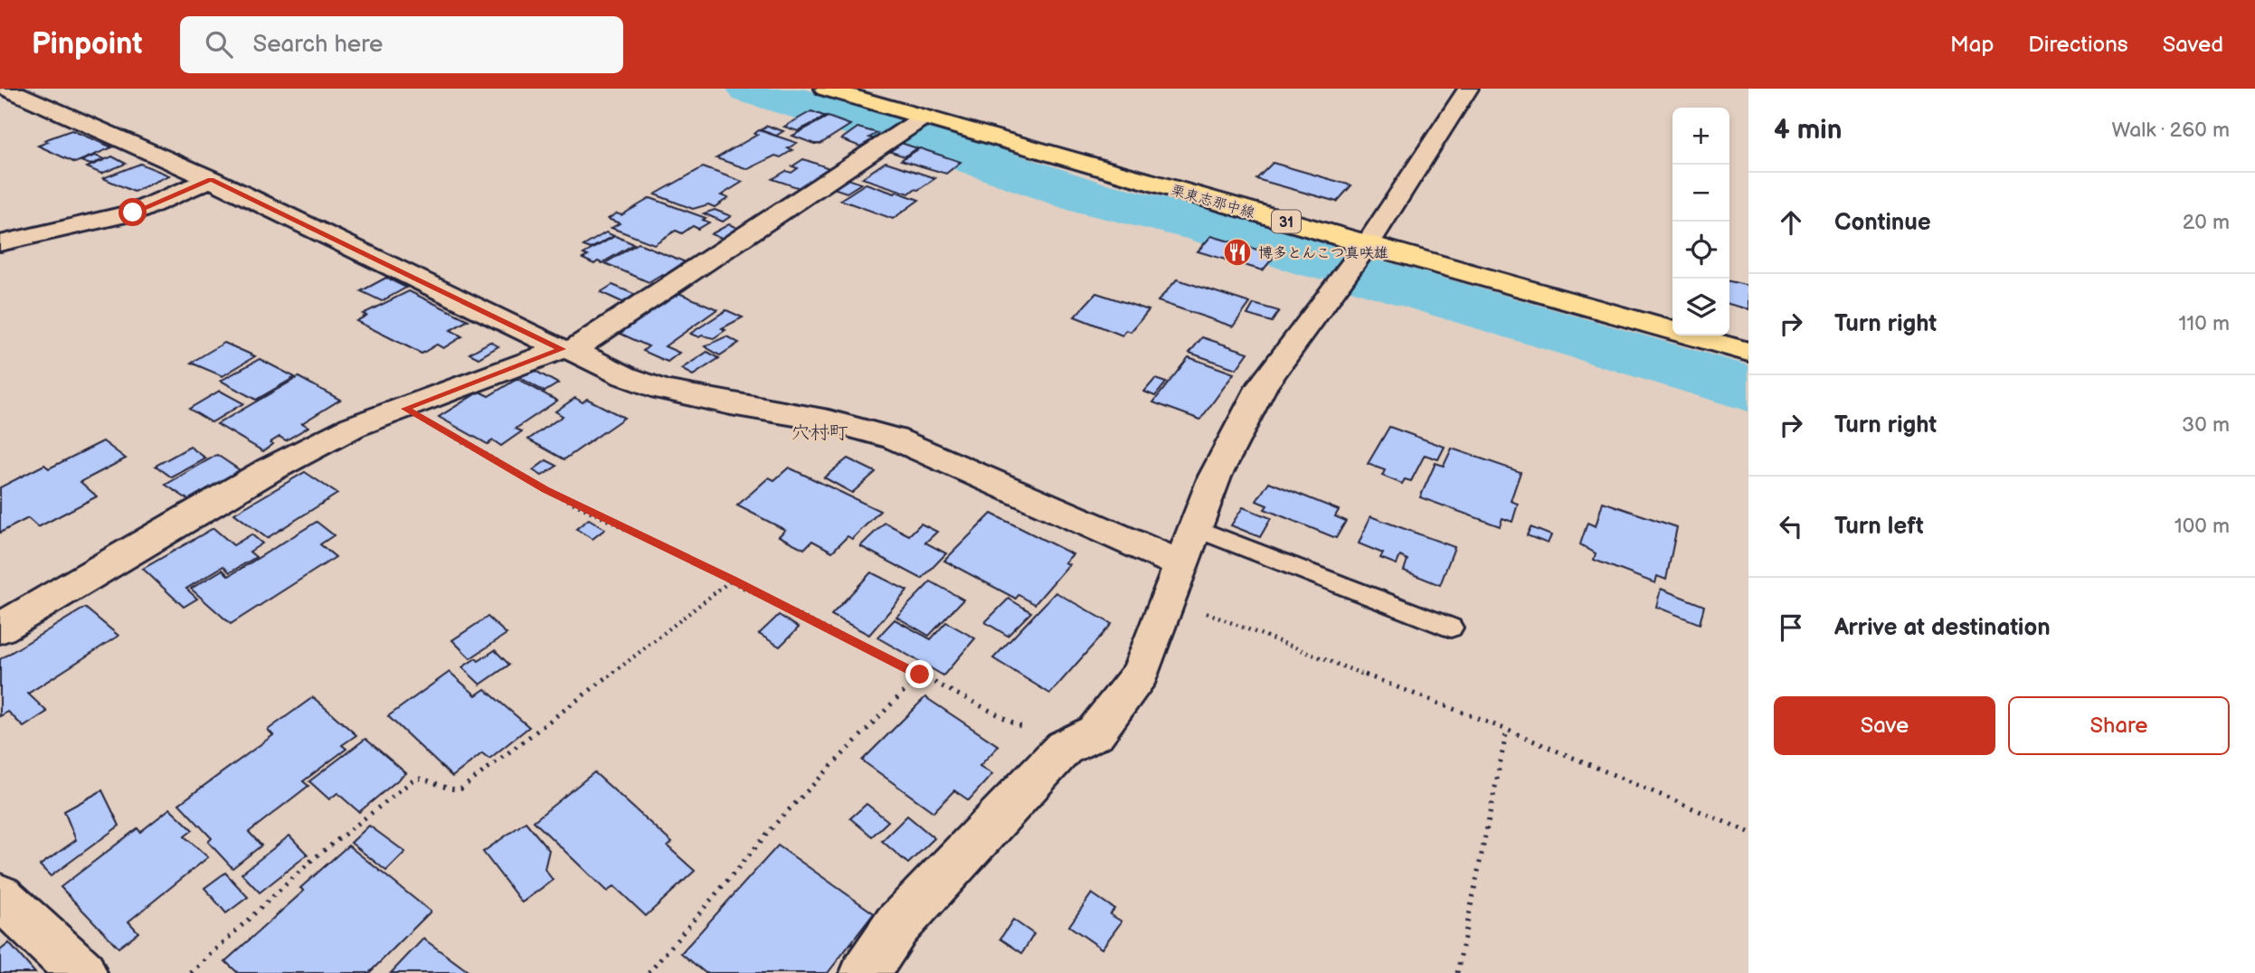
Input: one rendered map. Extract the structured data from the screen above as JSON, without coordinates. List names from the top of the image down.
{
  "streets": {
    "main road": ["栗東志那中線", "31"]
  },
  "districts": ["穴村町"],
  "places": {
    "restaurant": ["博多とんこつ真咲雄"]
  },
  "page": {
    "header": "Pinpoint",
    "search": "Search here",
    "nav": ["Map", "Directions", "Saved"],
    "heading": ["4 min", "Walk · 260 m"],
    "map_buttons": ["+", "−"],
    "list": [
      ["Continue", "20 m"],
      ["Turn right", "110 m"],
      ["Turn right", "30 m"],
      ["Turn left", "100 m"],
      "Arrive at destination"
    ],
    "buttons": ["Save", "Share"]
  }
}
